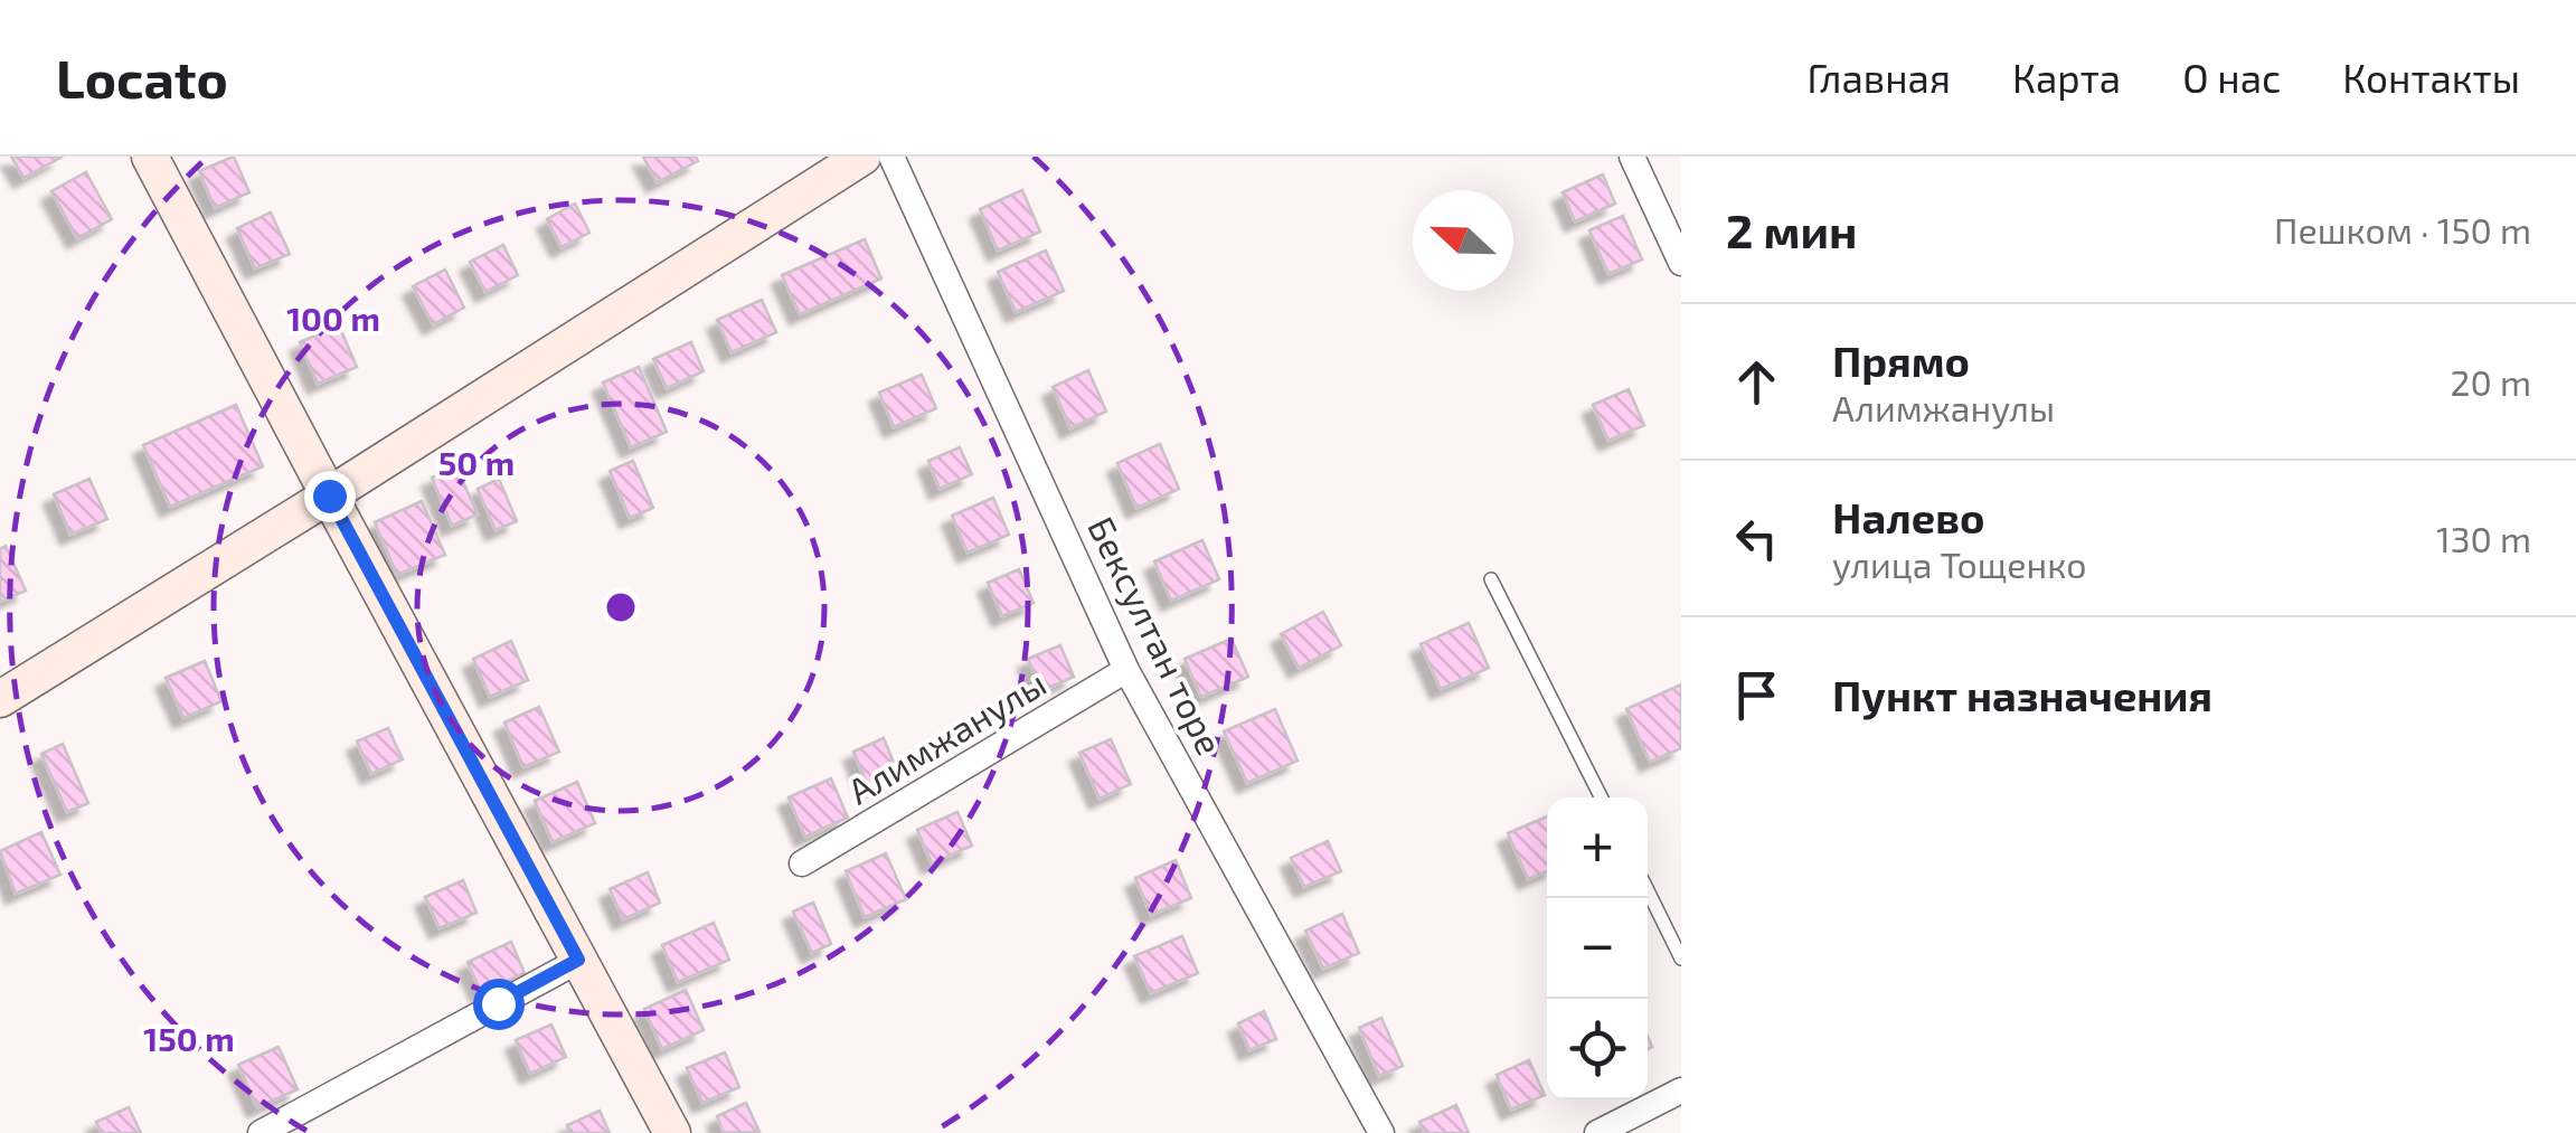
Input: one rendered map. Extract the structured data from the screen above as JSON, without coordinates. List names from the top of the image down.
{
  "streets": {
    "street": ["Бексултан торе", "Алимжанулы"]
  },
  "crossings": [
    ["Бексултан торе", "Алимжанулы"]
  ],
  "north": "left",
  "page": {
    "header": "Locato",
    "nav": [
      "Главная",
      "Карта",
      "О нас",
      "Контакты"
    ],
    "heading": ["2 мин", "Пешком · 150 m"],
    "list": [
      ["Прямо", "Алимжанулы", "20 m"],
      ["Налево", "улица Тощенко", "130 m"],
      "Пункт назначения"
    ],
    "map_buttons": ["+", "−"]
  },
  "rings": ["100 m", "50 m", "150 m"]
}
